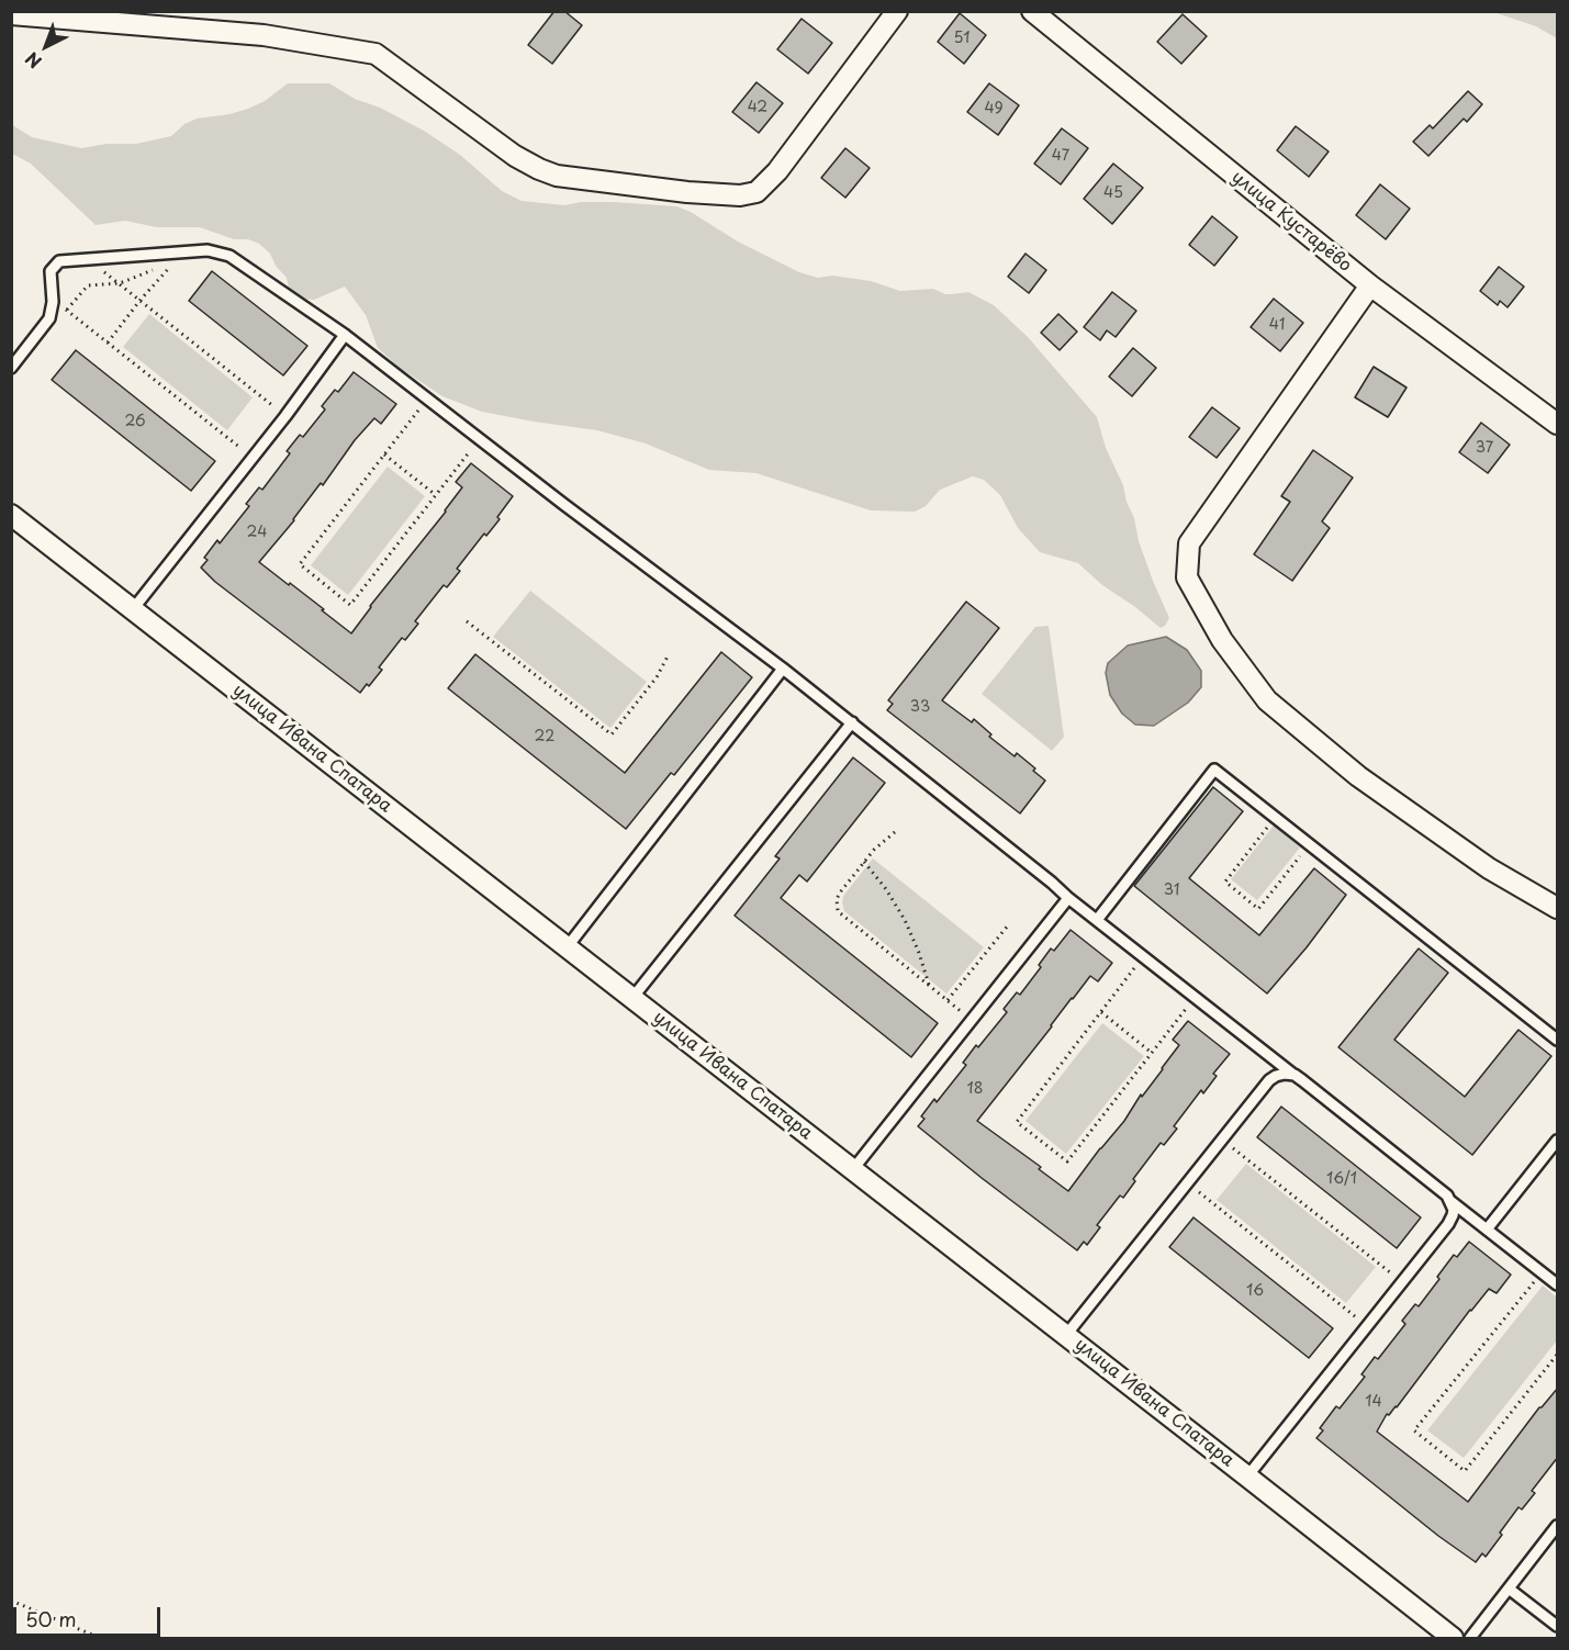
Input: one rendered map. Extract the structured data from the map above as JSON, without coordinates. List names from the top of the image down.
{
  "streets": {
    "street": ["улица Кустарёво", "улица Ивана Спатара"]
  },
  "house_numbers": [
    "51",
    "42",
    "49",
    "47",
    "45",
    "41",
    "26",
    "37",
    "24",
    "33",
    "22",
    "31",
    "18",
    "16/1",
    "16",
    "14"
  ],
  "scale_bar": "50 m",
  "north": "bottom left"
}
